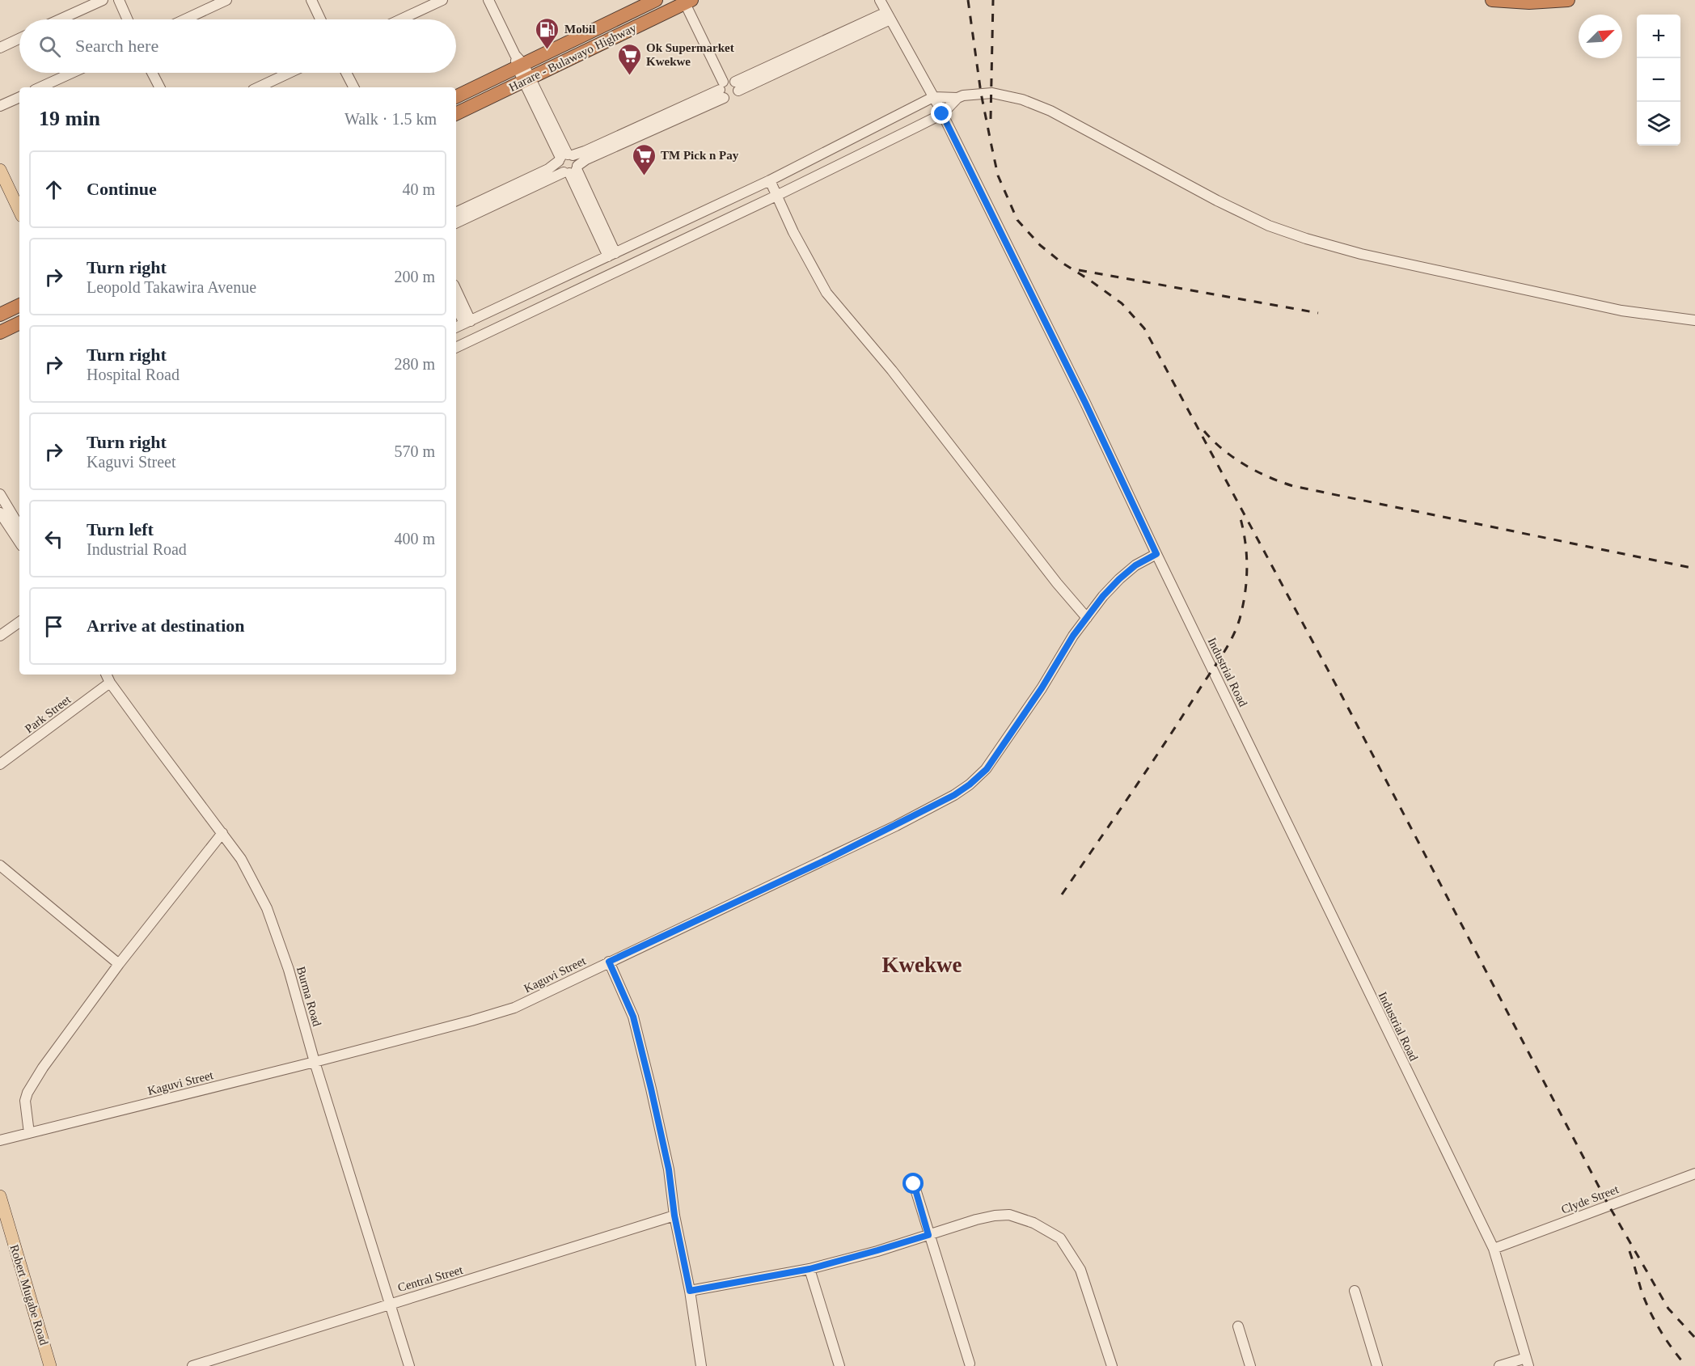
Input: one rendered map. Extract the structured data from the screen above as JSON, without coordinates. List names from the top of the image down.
{
  "streets": {
    "highway": ["Harare - Bulawayo Highway"],
    "main road": ["Robert Mugabe Road"],
    "street": [
      "Industrial Road",
      "Park Street",
      "Kaguvi Street",
      "Burma Road",
      "Clyde Street",
      "Central Street"
    ]
  },
  "crossings": [
    ["Industrial Road", "Kaguvi Street"],
    ["Industrial Road", "Clyde Street"],
    ["Park Street", "Burma Road"],
    ["Kaguvi Street", "Burma Road"],
    ["Burma Road", "Central Street"]
  ],
  "districts": ["Kwekwe"],
  "places": {
    "fuel station": ["Mobil"],
    "supermarket": ["Ok Supermarket Kwekwe", "TM Pick n Pay"]
  },
  "north": "top right",
  "page": {
    "map_buttons": ["+", "−"],
    "search": "Search here",
    "heading": ["19 min", "Walk · 1.5 km"],
    "list": [
      ["Continue", "40 m"],
      ["Turn right", "Leopold Takawira Avenue", "200 m"],
      ["Turn right", "Hospital Road", "280 m"],
      ["Turn right", "Kaguvi Street", "570 m"],
      ["Turn left", "Industrial Road", "400 m"],
      "Arrive at destination"
    ]
  }
}
